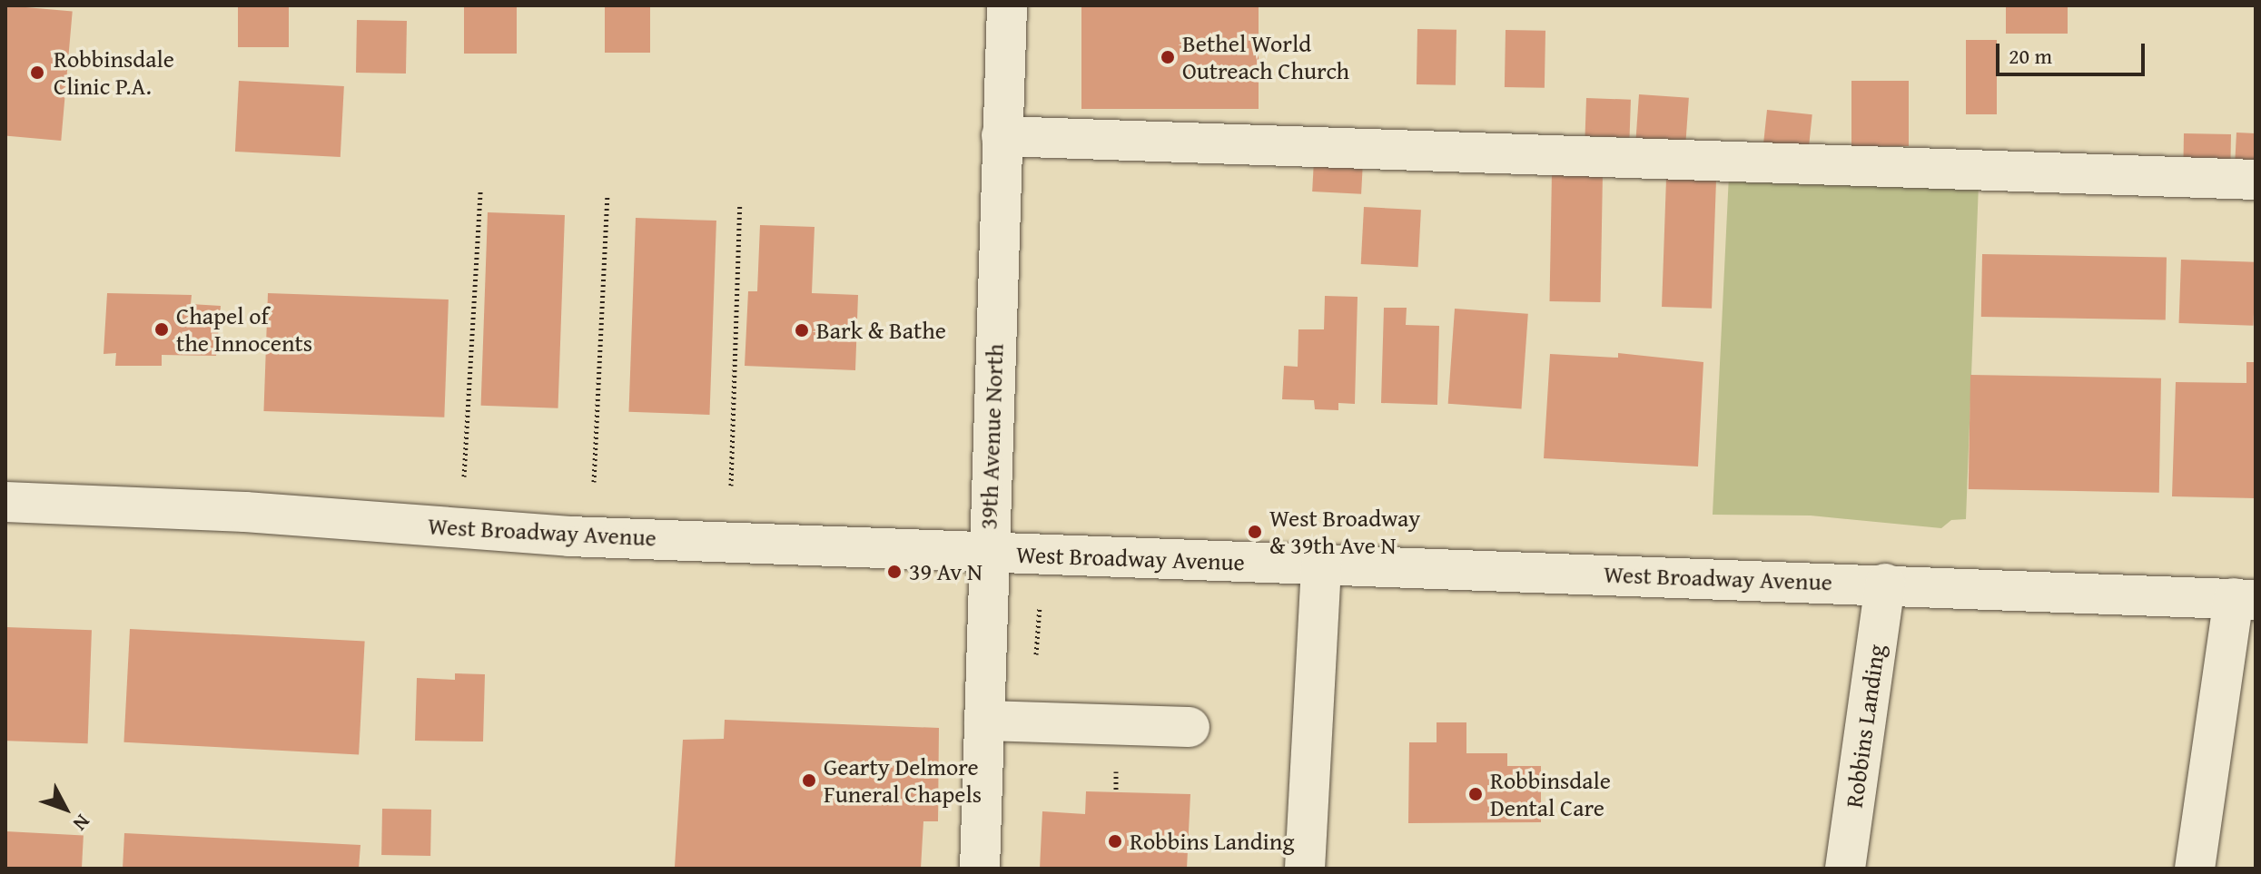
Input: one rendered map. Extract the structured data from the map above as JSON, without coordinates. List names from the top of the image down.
{
  "streets": {
    "street": ["39th Avenue North", "West Broadway Avenue", "Robbins Landing"]
  },
  "crossings": [
    ["39th Avenue North", "West Broadway Avenue"],
    ["West Broadway Avenue", "Robbins Landing"]
  ],
  "places": [
    "Bethel World Outreach Church",
    "Robbinsdale Clinic P.A.",
    "Chapel of the Innocents",
    "Bark & Bathe",
    "West Broadway & 39th Ave N",
    "39 Av N",
    "Gearty Delmore Funeral Chapels",
    "Robbinsdale Dental Care",
    "Robbins Landing"
  ],
  "scale_bar": "20 m",
  "north": "bottom right"
}
